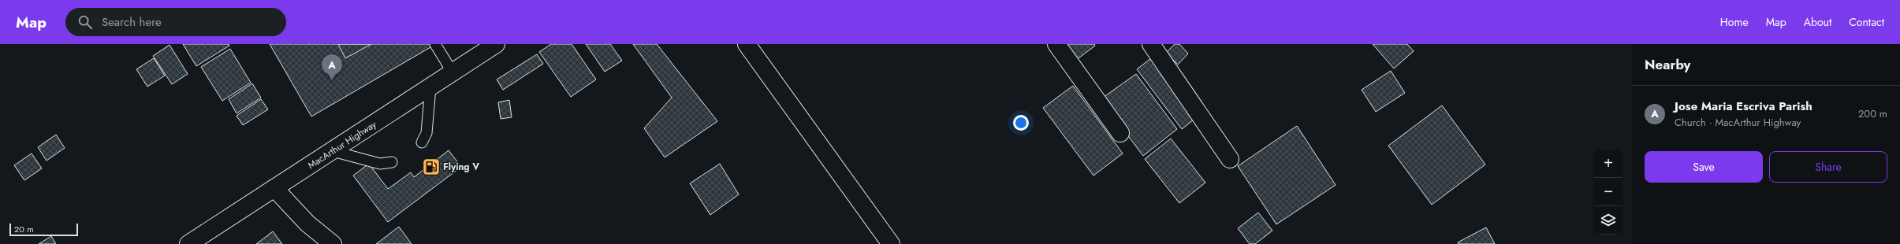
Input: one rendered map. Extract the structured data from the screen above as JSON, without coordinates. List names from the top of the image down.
{
  "streets": {
    "main road": ["MacArthur Highway"]
  },
  "places": {
    "fuel station": ["Flying V"]
  },
  "scale_bar": "20 m",
  "page": {
    "header": "Map",
    "search": "Search here",
    "nav": [
      "Home",
      "Map",
      "About",
      "Contact"
    ],
    "heading": "Nearby",
    "pins": "A",
    "list": [
      {
        "mark": "A",
        "name": "Jose Maria Escriva Parish",
        "note": "Church · MacArthur Highway",
        "value": "200 m"
      }
    ],
    "buttons": ["Save", "Share"],
    "map_buttons": ["+", "−"],
    "scale": "20 m"
  }
}
